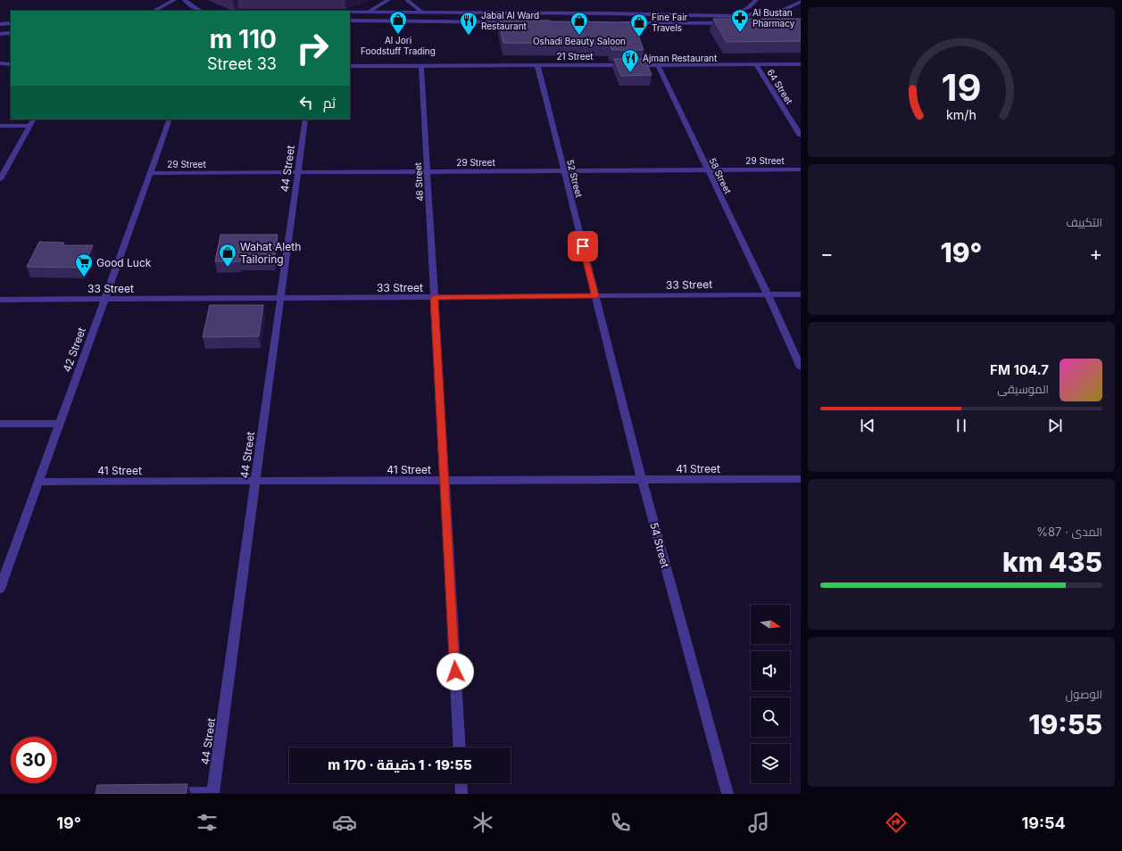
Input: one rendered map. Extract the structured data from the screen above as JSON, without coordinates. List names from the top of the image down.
{
  "streets": {
    "street": [
      "21 Street",
      "64 Street",
      "29 Street",
      "44 Street",
      "58 Street",
      "52 Street",
      "48 Street",
      "33 Street",
      "42 Street",
      "41 Street",
      "54 Street"
    ]
  },
  "crossings": [
    ["21 Street", "64 Street"],
    ["21 Street", "58 Street"],
    ["21 Street", "52 Street"],
    ["21 Street", "48 Street"],
    ["29 Street", "44 Street"],
    ["29 Street", "58 Street"],
    ["29 Street", "52 Street"],
    ["29 Street", "48 Street"],
    ["29 Street", "42 Street"],
    ["44 Street", "33 Street"],
    ["44 Street", "41 Street"],
    ["58 Street", "33 Street"],
    ["52 Street", "33 Street"],
    ["52 Street", "54 Street"],
    ["48 Street", "33 Street"],
    ["48 Street", "41 Street"],
    ["33 Street", "42 Street"],
    ["33 Street", "54 Street"],
    ["42 Street", "41 Street"],
    ["41 Street", "54 Street"]
  ],
  "places": {
    "pharmacy": ["Al Bustan Pharmacy"],
    "shop": [
      "Al Jori Foodstuff Trading",
      "Oshadi Beauty Saloon",
      "Fine Fair Travels",
      "Wahat Aleth Tailoring"
    ],
    "restaurant": ["Jabal Al Ward Restaurant", "Ajman Restaurant"],
    "supermarket": ["Good Luck"]
  },
  "north": "right",
  "page": {
    "turn": ["110 m", "33 Street"],
    "then": "ثم",
    "tile": [
      "التكييف",
      ["المدى · 87%", "435 km"],
      ["الوصول", "19:55"]
    ],
    "heat": ["−", "19°", "+"],
    "song": ["104.7 FM", "الموسيقى"],
    "limit": "30",
    "trip": "19:55 · 1 دقيقة · 170 m",
    "tabs": ["19:54", "19°"],
    "gauge": ["19", "km/h"]
  }
}
